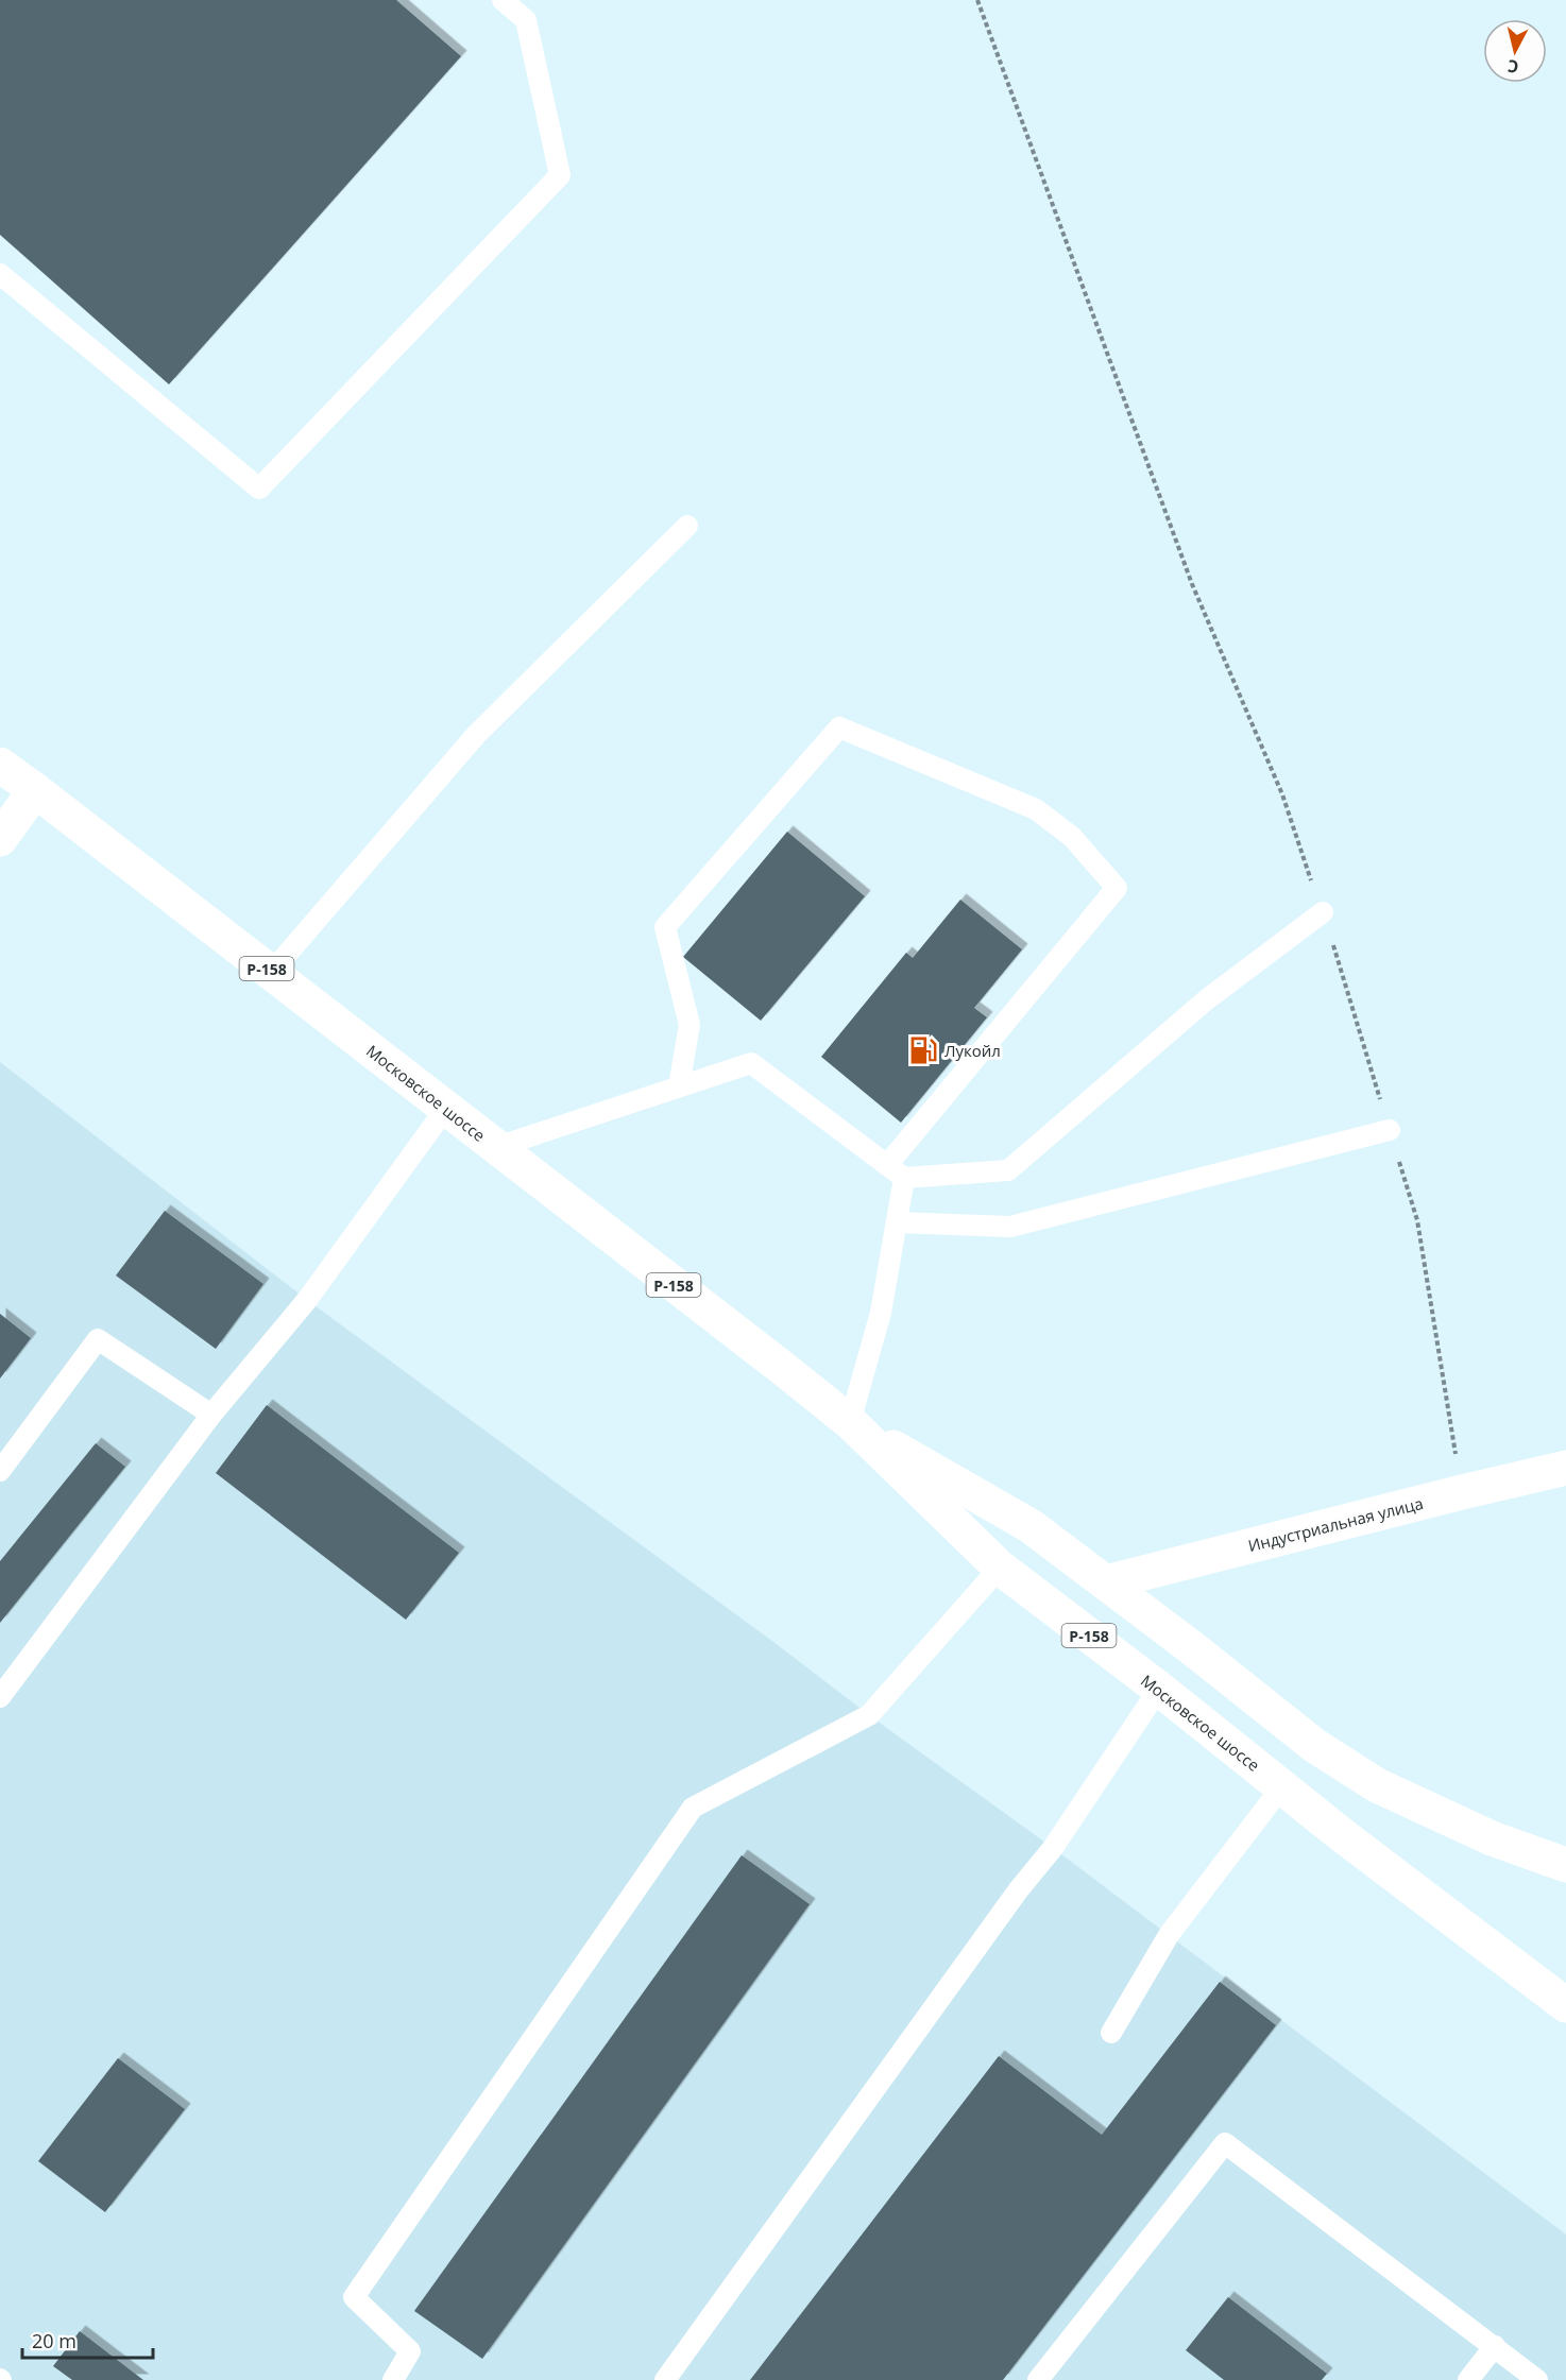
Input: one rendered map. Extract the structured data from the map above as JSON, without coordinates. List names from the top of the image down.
{
  "streets": {
    "main road": ["Р-158", "Московское шоссе", "Индустриальная улица"]
  },
  "crossings": [
    ["Московское шоссе", "Индустриальная улица"]
  ],
  "places": {
    "fuel station": ["Лукойл"]
  },
  "scale_bar": "20 m",
  "north": "bottom"
}
